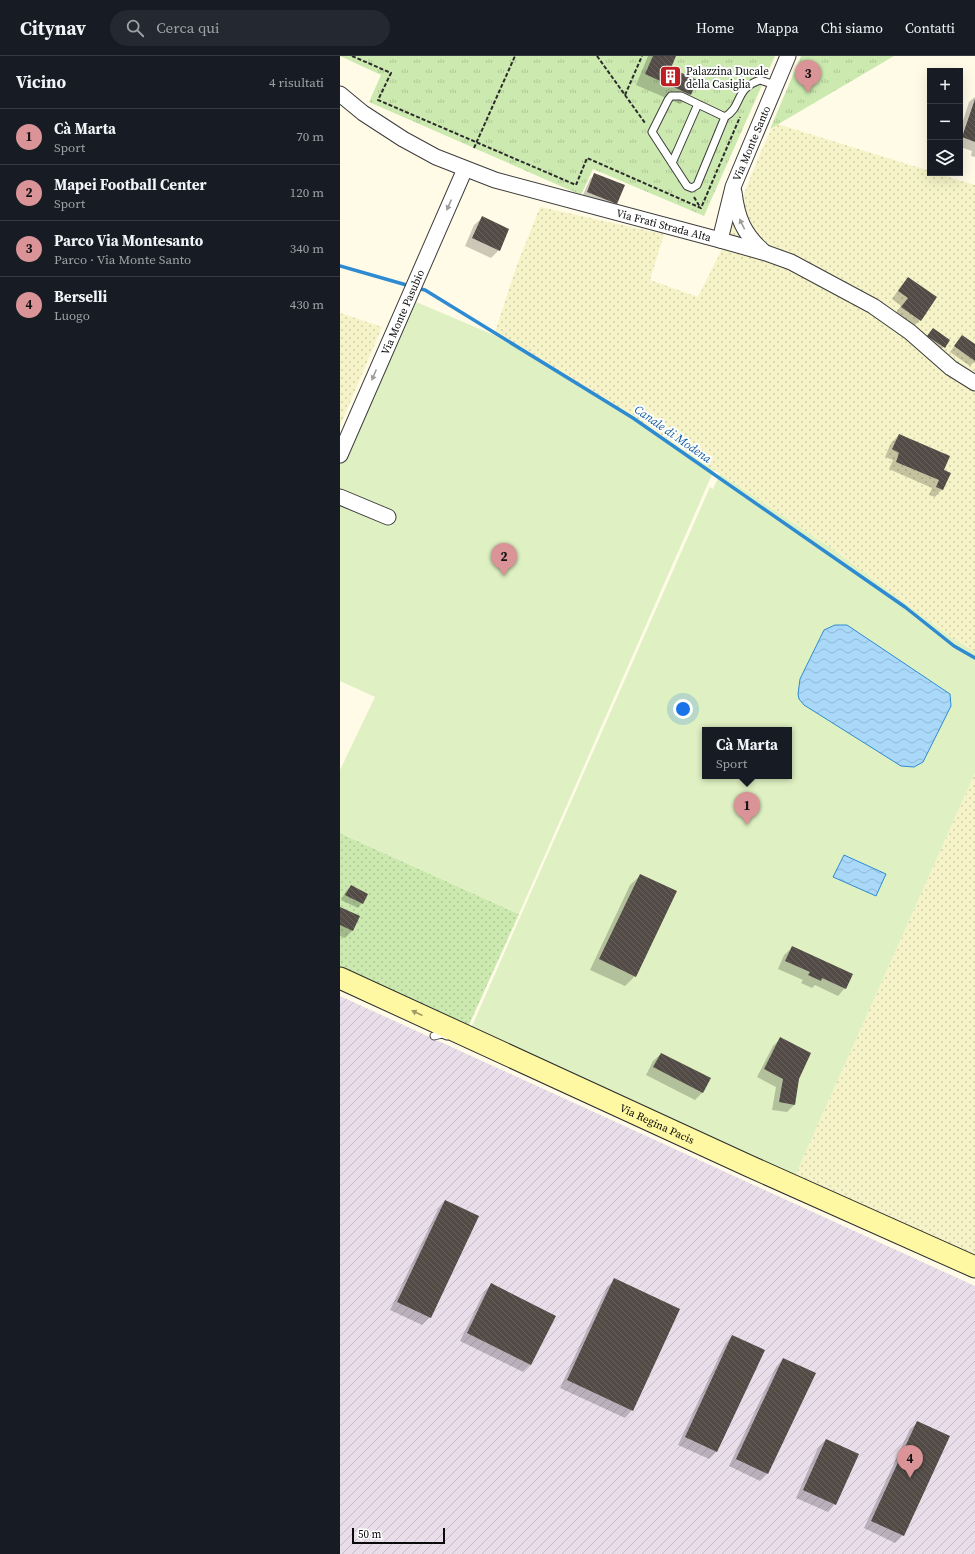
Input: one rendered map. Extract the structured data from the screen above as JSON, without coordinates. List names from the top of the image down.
{
  "streets": {
    "street": [
      "Via Monte Santo",
      "Via Frati Strada Alta",
      "Via Monte Pasubio",
      "Via Regina Pacis"
    ]
  },
  "crossings": [
    ["Via Monte Santo", "Via Frati Strada Alta"],
    ["Via Frati Strada Alta", "Via Monte Pasubio"]
  ],
  "one_way": ["Via Monte Pasubio"],
  "water": ["Canale di Modena"],
  "places": {
    "building": ["Palazzina Ducale della Casiglia"]
  },
  "scale_bar": "50 m",
  "page": {
    "header": "Citynav",
    "search": "Cerca qui",
    "nav": [
      "Home",
      "Mappa",
      "Chi siamo",
      "Contatti"
    ],
    "heading": ["Vicino", "4 risultati"],
    "pins": [
      "3",
      "2",
      "1",
      "4"
    ],
    "map_buttons": ["+", "−"],
    "list": [
      {
        "mark": "1",
        "name": "Cà Marta",
        "note": "Sport",
        "value": "70 m"
      },
      {
        "mark": "2",
        "name": "Mapei Football Center",
        "note": "Sport",
        "value": "120 m"
      },
      {
        "mark": "3",
        "name": "Parco Via Montesanto",
        "note": "Parco · Via Monte Santo",
        "value": "340 m"
      },
      {
        "mark": "4",
        "name": "Berselli",
        "note": "Luogo",
        "value": "430 m"
      }
    ],
    "popup": ["Cà Marta", "Sport"],
    "scale": "50 m"
  }
}
